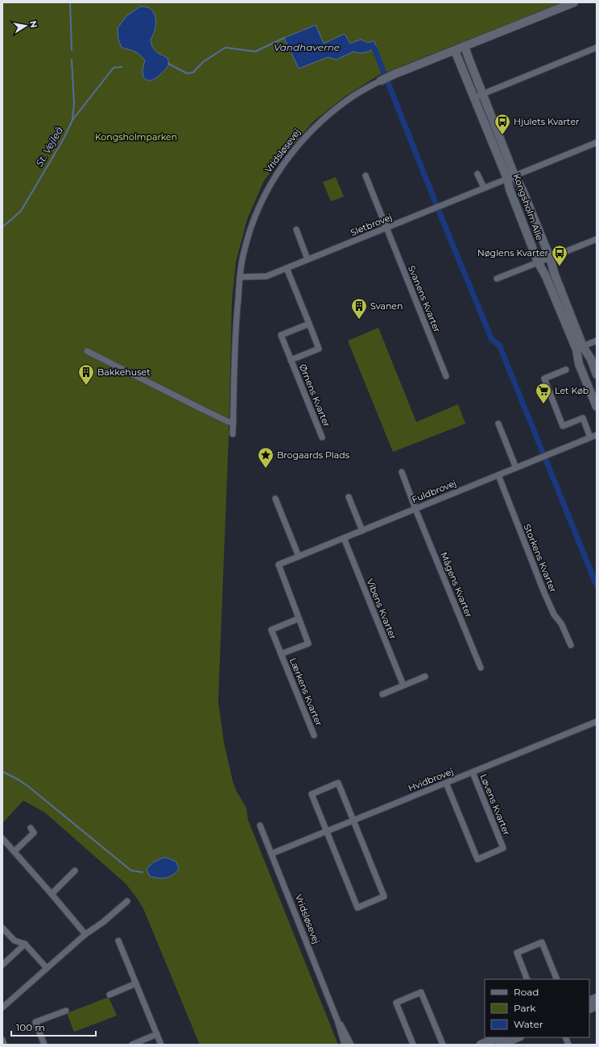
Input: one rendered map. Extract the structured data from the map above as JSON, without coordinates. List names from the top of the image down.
{
  "streets": {
    "street": [
      "Vridsløsevej",
      "Kongsholm Alle",
      "Sletbrovej",
      "Svanens Kvarter",
      "Ørnens Kvarter",
      "Fuldbrovej",
      "Storkens Kvarter",
      "Mågens Kvarter",
      "Vibens Kvarter",
      "Lærkens Kvarter",
      "Hvidbrovej",
      "Løvens Kvarter"
    ]
  },
  "crossings": [
    ["Vridsløsevej", "Kongsholm Alle"],
    ["Vridsløsevej", "Sletbrovej"],
    ["Vridsløsevej", "Hvidbrovej"],
    ["Kongsholm Alle", "Sletbrovej"],
    ["Sletbrovej", "Svanens Kvarter"],
    ["Sletbrovej", "Ørnens Kvarter"],
    ["Fuldbrovej", "Storkens Kvarter"],
    ["Fuldbrovej", "Mågens Kvarter"],
    ["Fuldbrovej", "Vibens Kvarter"],
    ["Fuldbrovej", "Lærkens Kvarter"],
    ["Hvidbrovej", "Løvens Kvarter"]
  ],
  "water": ["Vandhaverne", "St. Vejleå"],
  "parks": ["Kongsholmparken"],
  "places": {
    "bus stop": ["Hjulets Kvarter", "Nøglens Kvarter"],
    "building": ["Svanen", "Bakkehuset"],
    "supermarket": ["Let Køb"],
    "place": ["Brogaards Plads"]
  },
  "legend": ["Road", "Park", "Water"],
  "scale_bar": "100 m",
  "north": "right"
}
